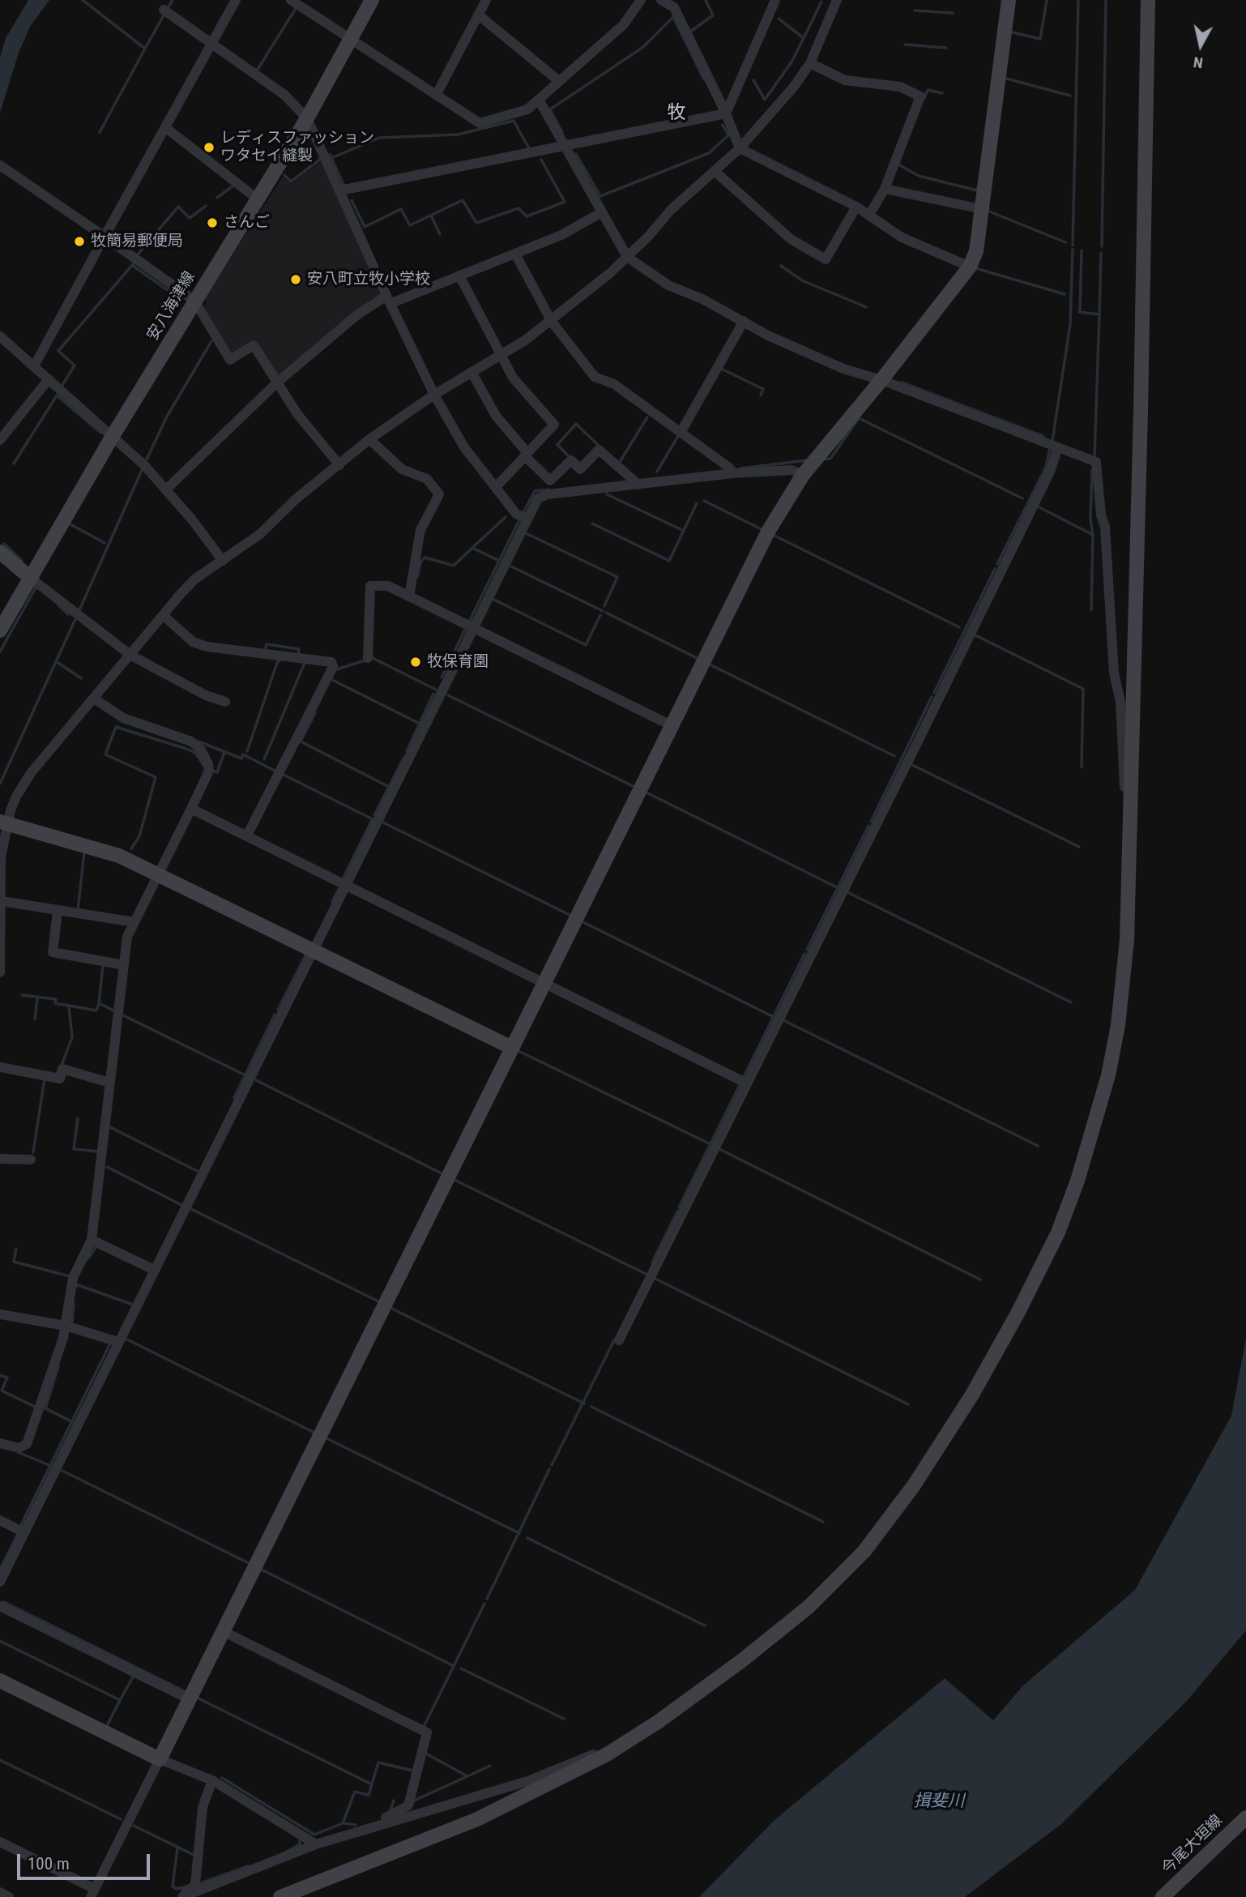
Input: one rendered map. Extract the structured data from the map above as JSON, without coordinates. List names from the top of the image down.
{
  "streets": {
    "street": ["安八海津線", "今尾大垣線"]
  },
  "districts": ["牧"],
  "water": ["揖斐川"],
  "places": [
    "レディスファッション ワタセイ縫製",
    "さんご",
    "牧簡易郵便局",
    "安八町立牧小学校",
    "牧保育園"
  ],
  "scale_bar": "100 m",
  "north": "bottom"
}
